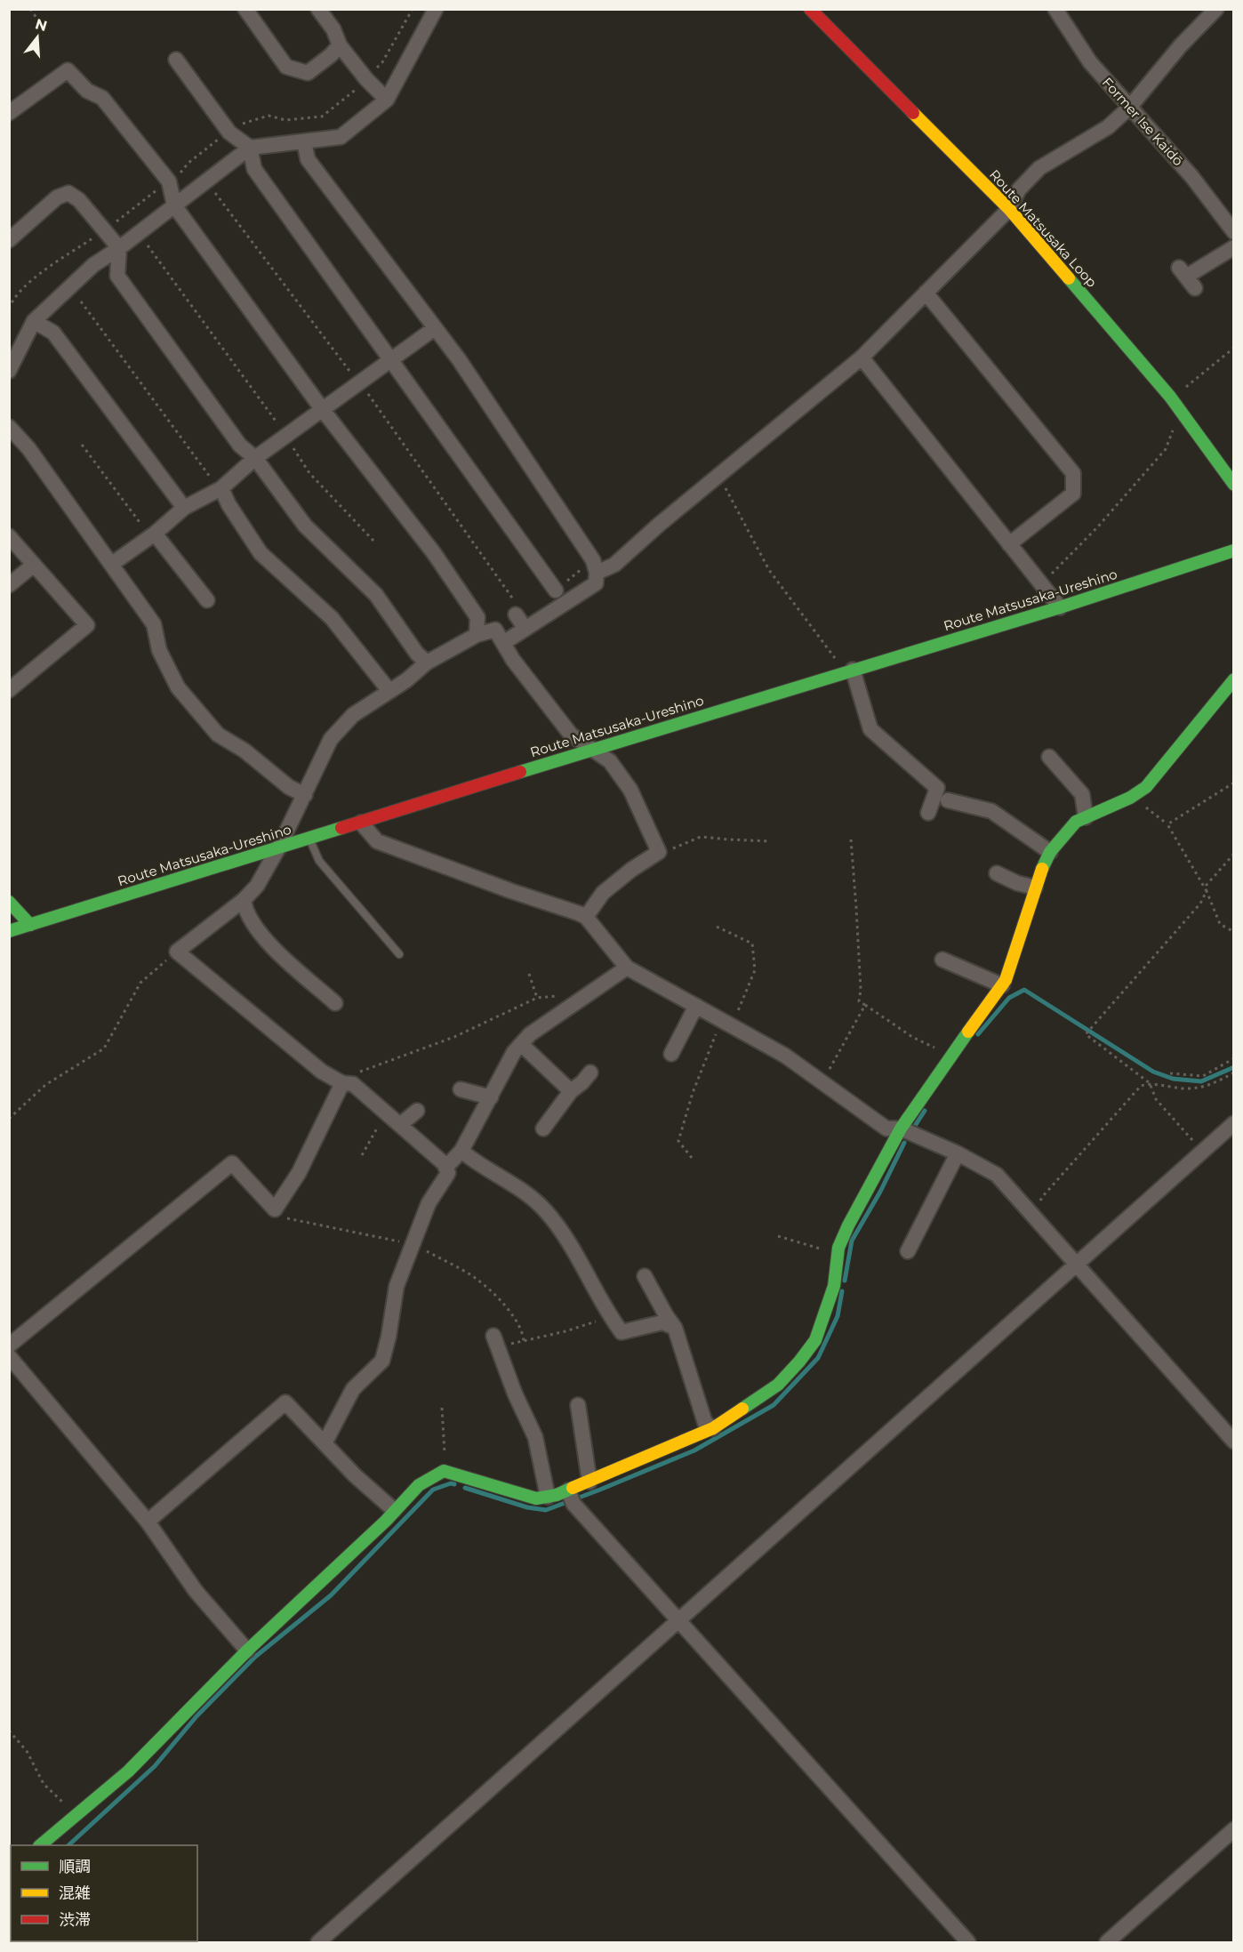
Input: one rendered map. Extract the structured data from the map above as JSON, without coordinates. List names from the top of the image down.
{
  "streets": {
    "main road": ["Route Matsusaka Loop", "Route Matsusaka-Ureshino"],
    "street": ["Former Ise Kaidō"]
  },
  "legend": ["順調", "混雑", "渋滞"],
  "north": "top"
}
